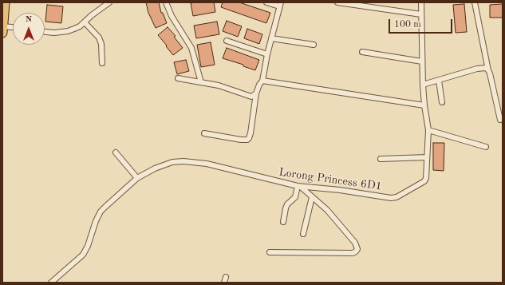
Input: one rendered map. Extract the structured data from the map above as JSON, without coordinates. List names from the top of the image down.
{
  "streets": {
    "street": ["Lorong Princess 6D1"]
  },
  "scale_bar": "100 m",
  "north": "top"
}
